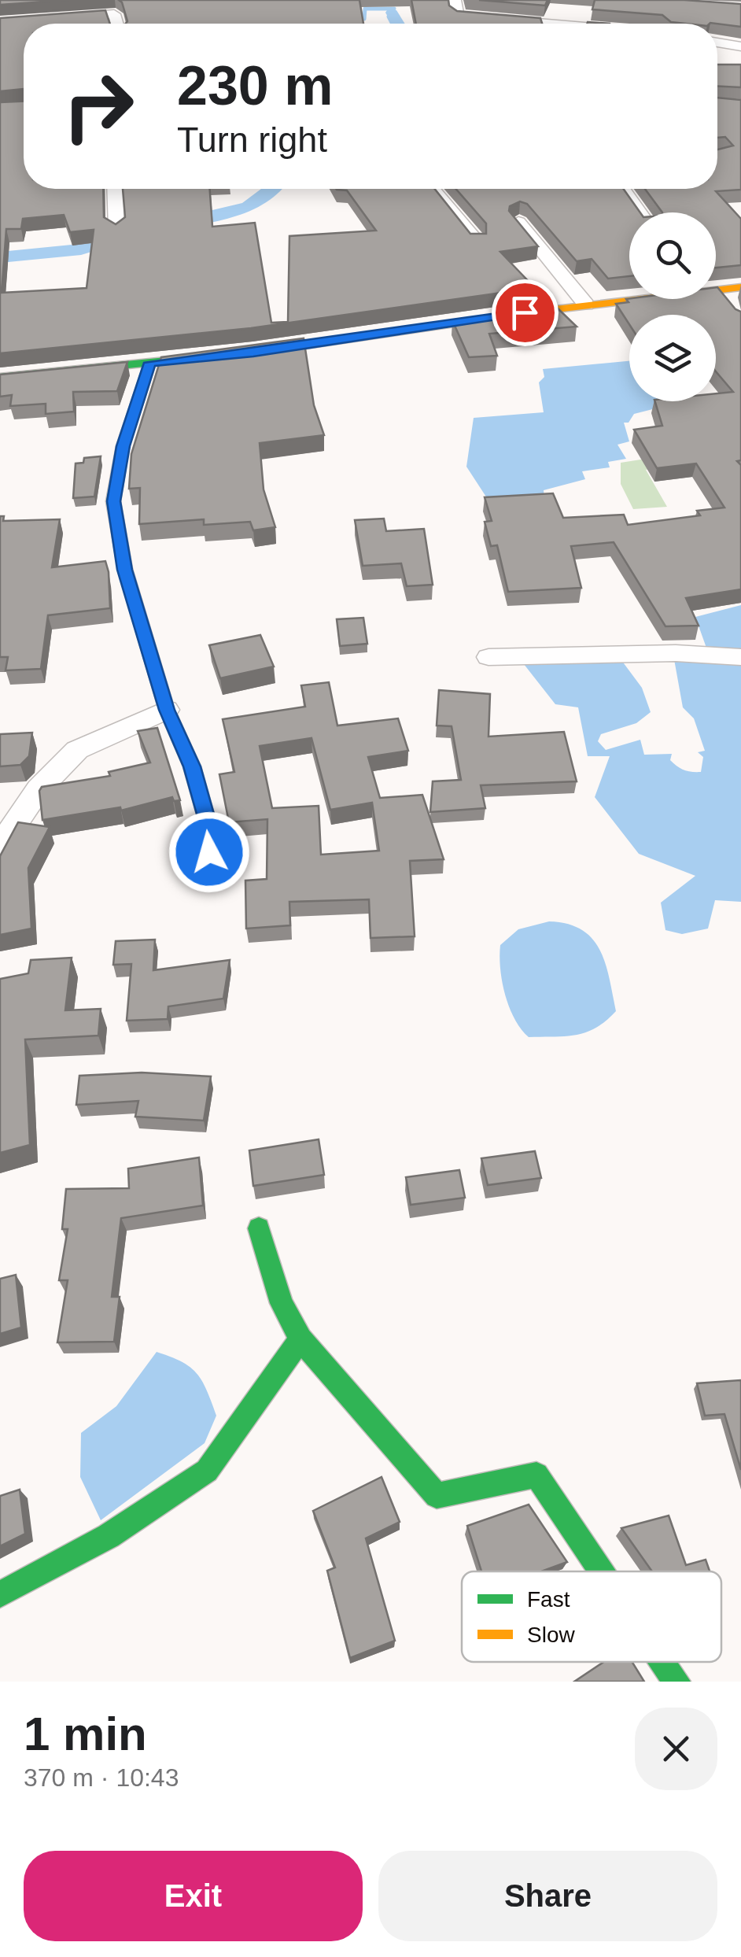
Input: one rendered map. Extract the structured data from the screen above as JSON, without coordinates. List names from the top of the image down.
{
  "legend": ["Fast", "Slow"],
  "page": {
    "turn": ["230 m", "Turn right"],
    "heading": ["1 min", "370 m · 10:43"],
    "buttons": ["Exit", "Share"]
  }
}
